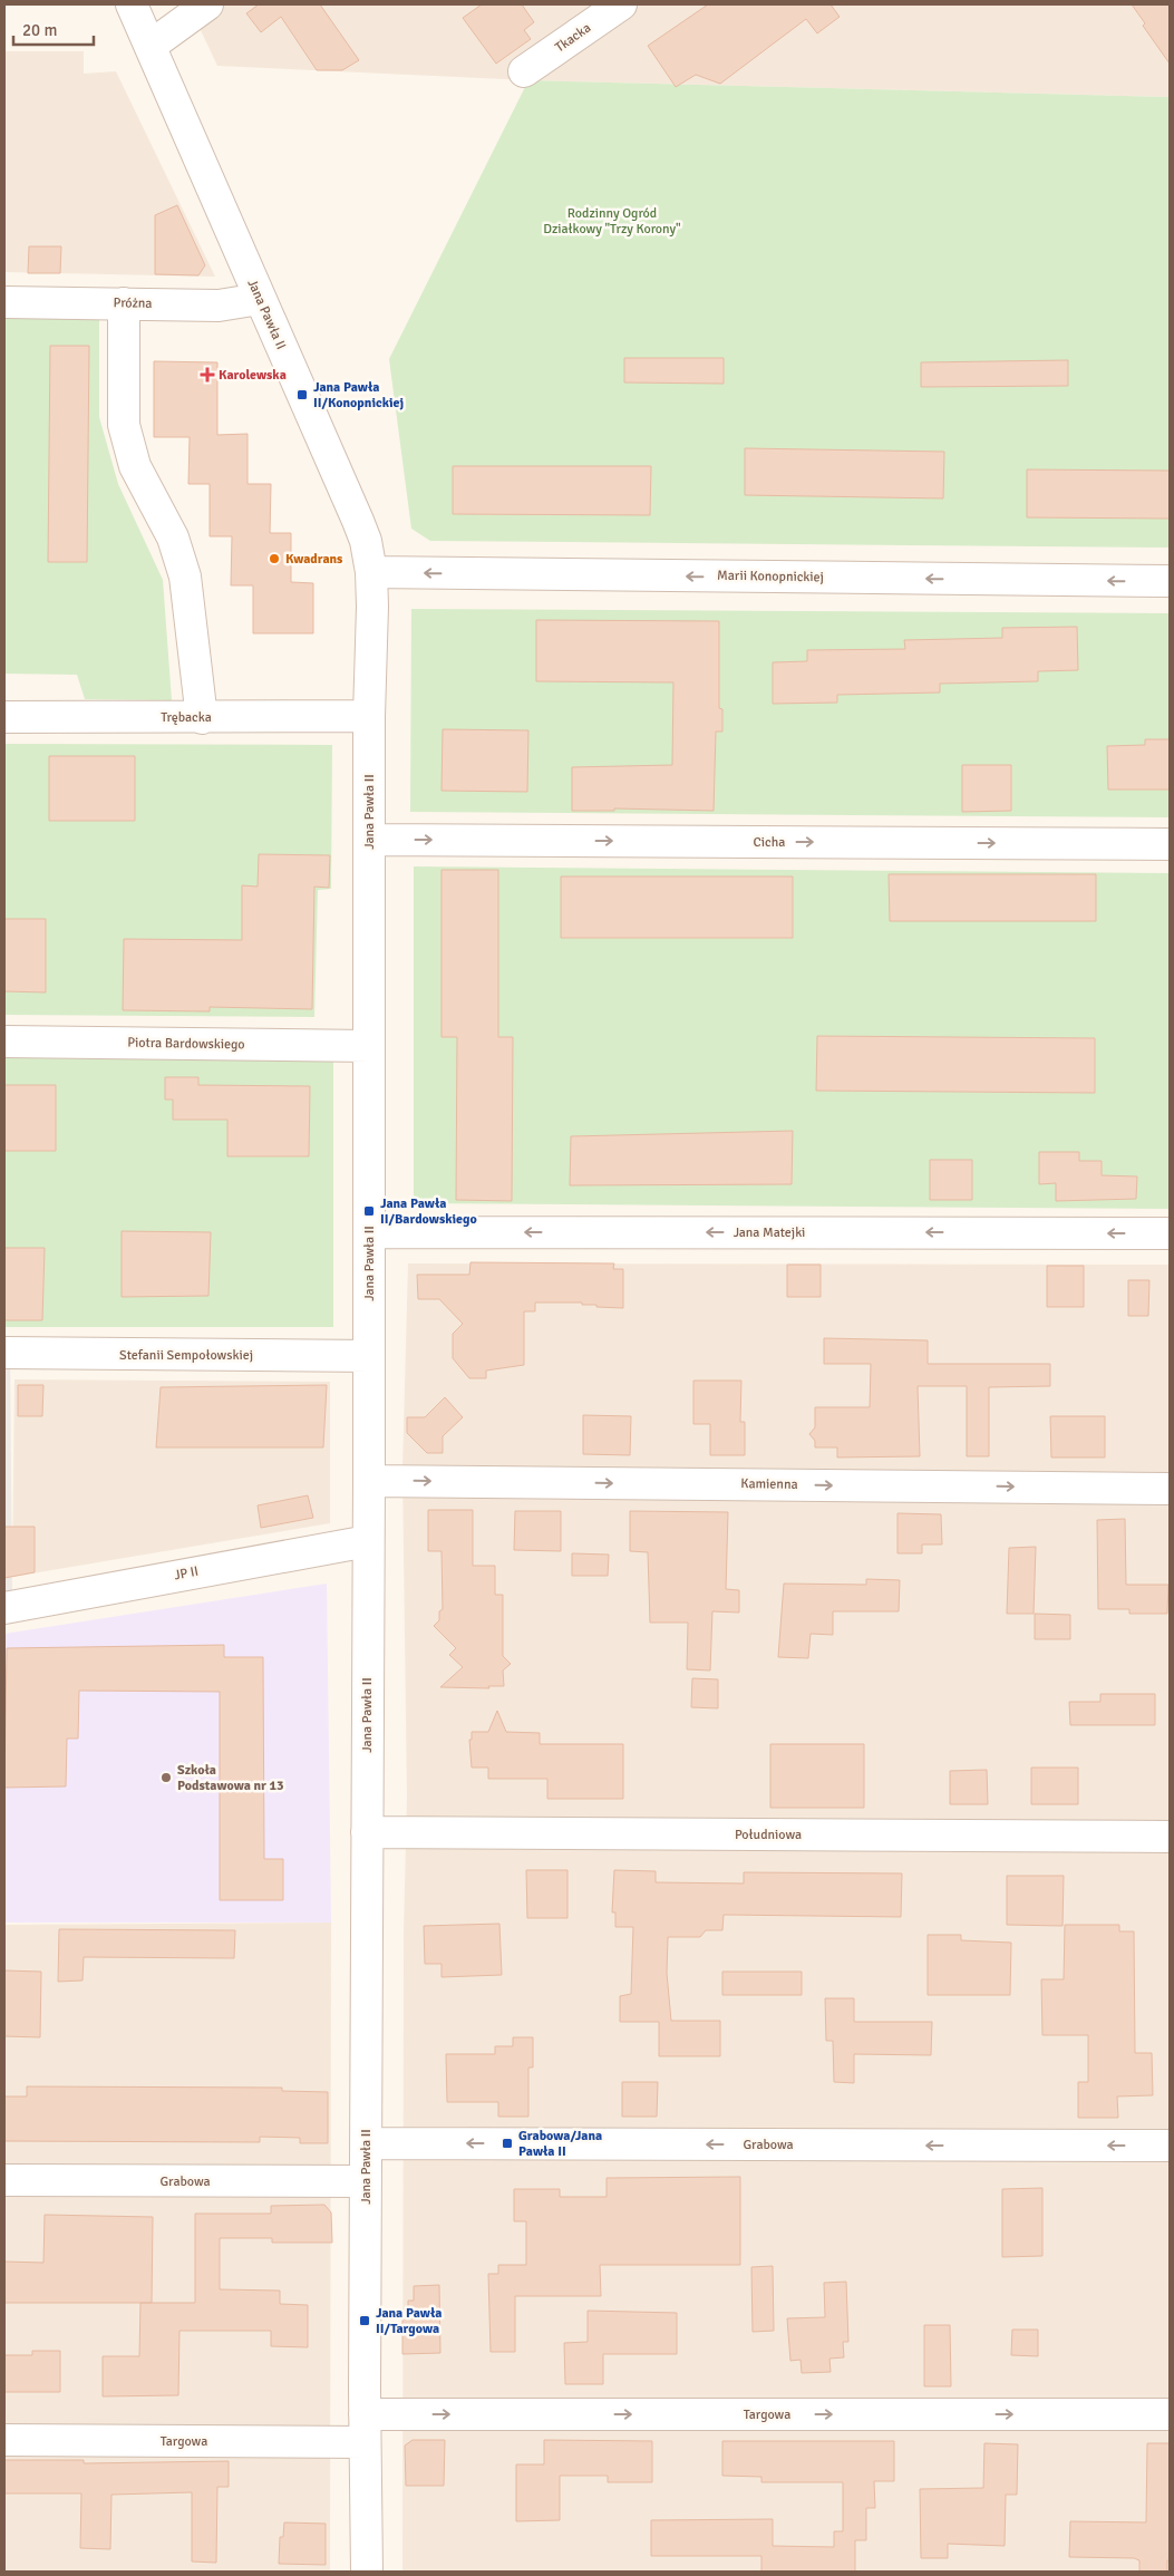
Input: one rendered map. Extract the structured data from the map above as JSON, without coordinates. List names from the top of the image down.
{
  "streets": {
    "street": [
      "Tkacka",
      "Próżna",
      "Jana Pawła II",
      "Marii Konopnickiej",
      "Trębacka",
      "Cicha",
      "Piotra Bardowskiego",
      "Jana Matejki",
      "Stefanii Sempołowskiej",
      "Kamienna",
      "JP II",
      "Południowa",
      "Grabowa",
      "Targowa"
    ]
  },
  "crossings": [
    ["Próżna", "Jana Pawła II"],
    ["Jana Pawła II", "Marii Konopnickiej"],
    ["Jana Pawła II", "Trębacka"],
    ["Jana Pawła II", "Cicha"],
    ["Jana Pawła II", "Piotra Bardowskiego"],
    ["Jana Pawła II", "Jana Matejki"],
    ["Jana Pawła II", "Stefanii Sempołowskiej"],
    ["Jana Pawła II", "Kamienna"],
    ["Jana Pawła II", "JP II"],
    ["Jana Pawła II", "Południowa"],
    ["Jana Pawła II", "Grabowa"],
    ["Jana Pawła II", "Targowa"]
  ],
  "one_way": [
    "Marii Konopnickiej",
    "Cicha",
    "Jana Matejki",
    "Kamienna",
    "Grabowa",
    "Targowa"
  ],
  "parks": ["Rodzinny Ogród Działkowy \"Trzy Korony\""],
  "places": {
    "health": ["Karolewska"],
    "transit": [
      "Jana Pawła II/Konopnickiej",
      "Jana Pawła II/Bardowskiego",
      "Grabowa/Jana Pawła II",
      "Jana Pawła II/Targowa"
    ],
    "other": ["Kwadrans", "Szkoła Podstawowa nr 13"]
  },
  "scale_bar": "20 m"
}
